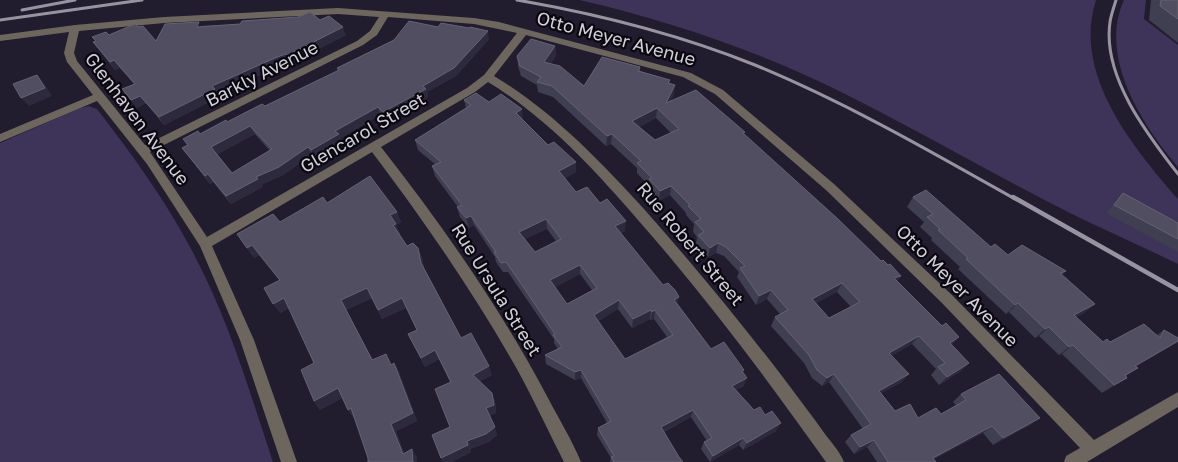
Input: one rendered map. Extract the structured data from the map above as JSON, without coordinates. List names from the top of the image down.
{
  "streets": {
    "street": [
      "Otto Meyer Avenue",
      "Barkly Avenue",
      "Glenhaven Avenue",
      "Glencarol Street",
      "Rue Robert Street",
      "Rue Ursula Street"
    ]
  },
  "crossings": [
    ["Otto Meyer Avenue", "Barkly Avenue"],
    ["Otto Meyer Avenue", "Glenhaven Avenue"],
    ["Otto Meyer Avenue", "Glencarol Street"],
    ["Barkly Avenue", "Glenhaven Avenue"],
    ["Glenhaven Avenue", "Glencarol Street"],
    ["Glencarol Street", "Rue Robert Street"],
    ["Glencarol Street", "Rue Ursula Street"]
  ]
}
